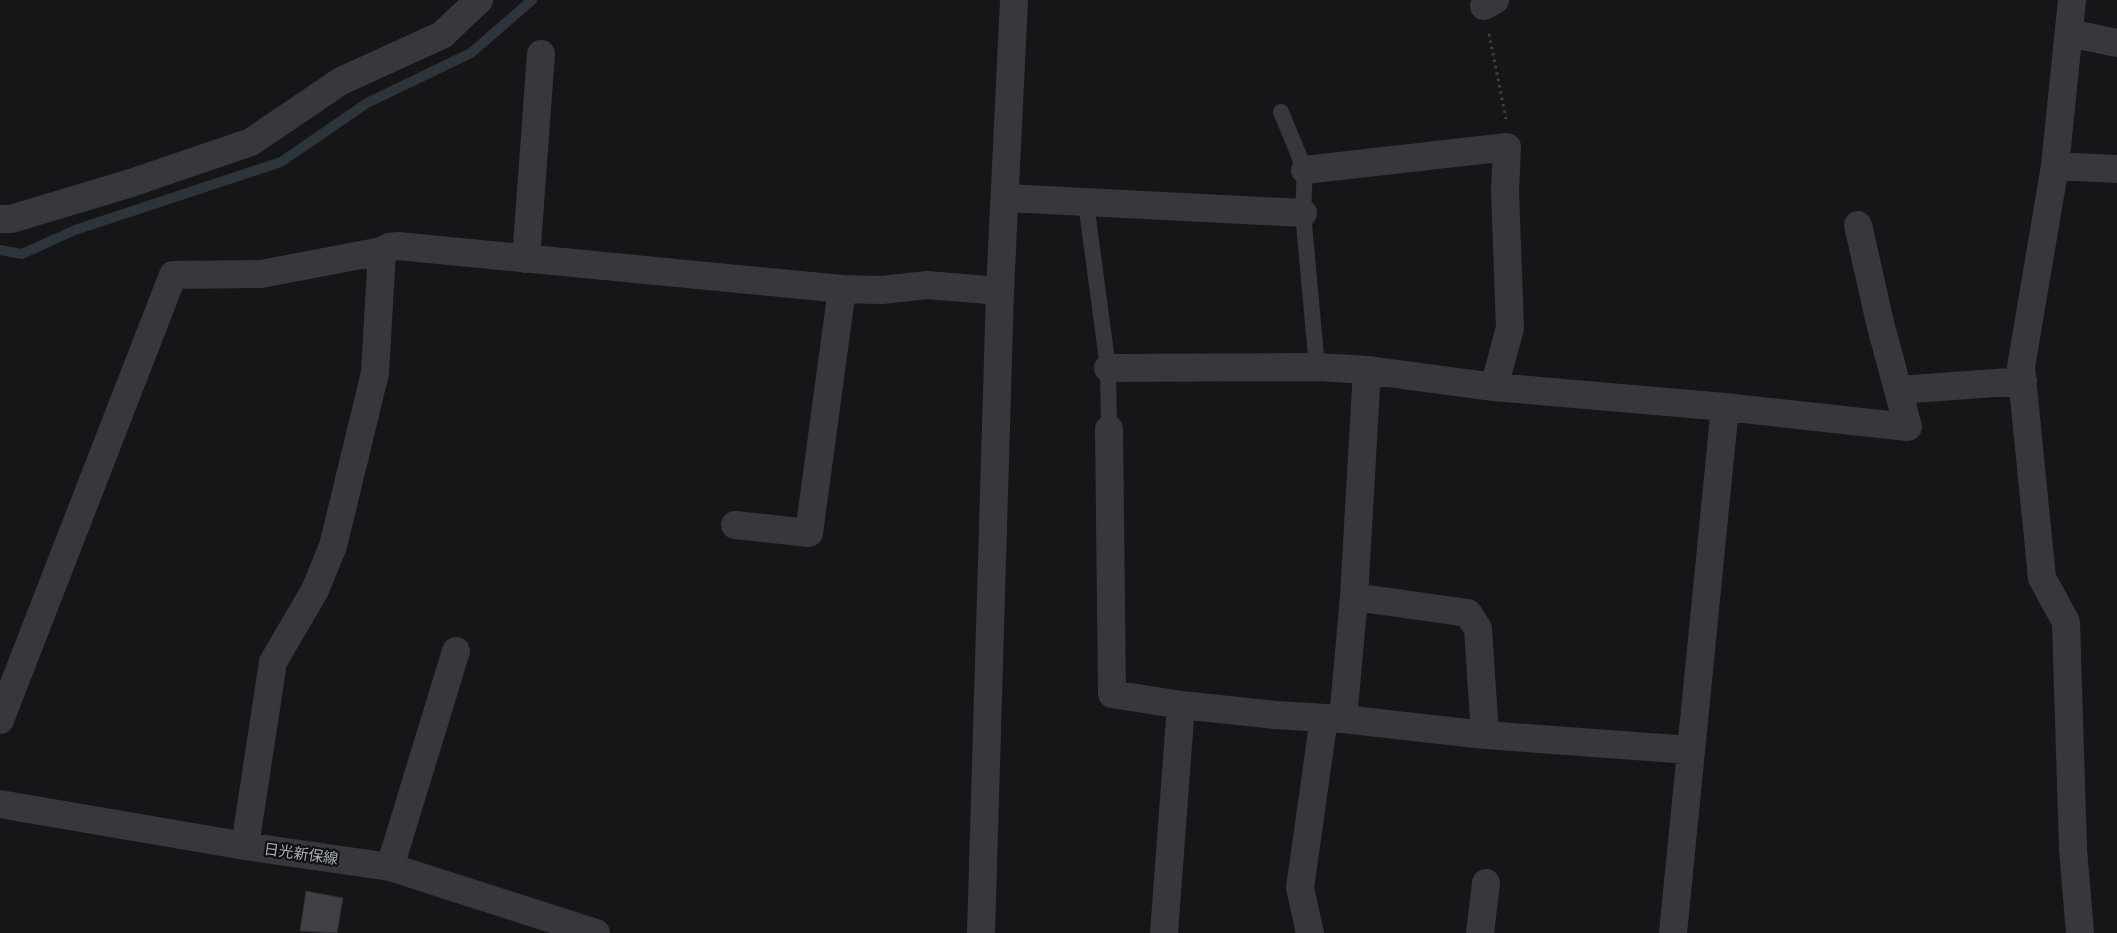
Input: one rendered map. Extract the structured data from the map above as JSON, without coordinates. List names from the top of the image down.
{
  "streets": {
    "street": ["日光新保線"]
  }
}
